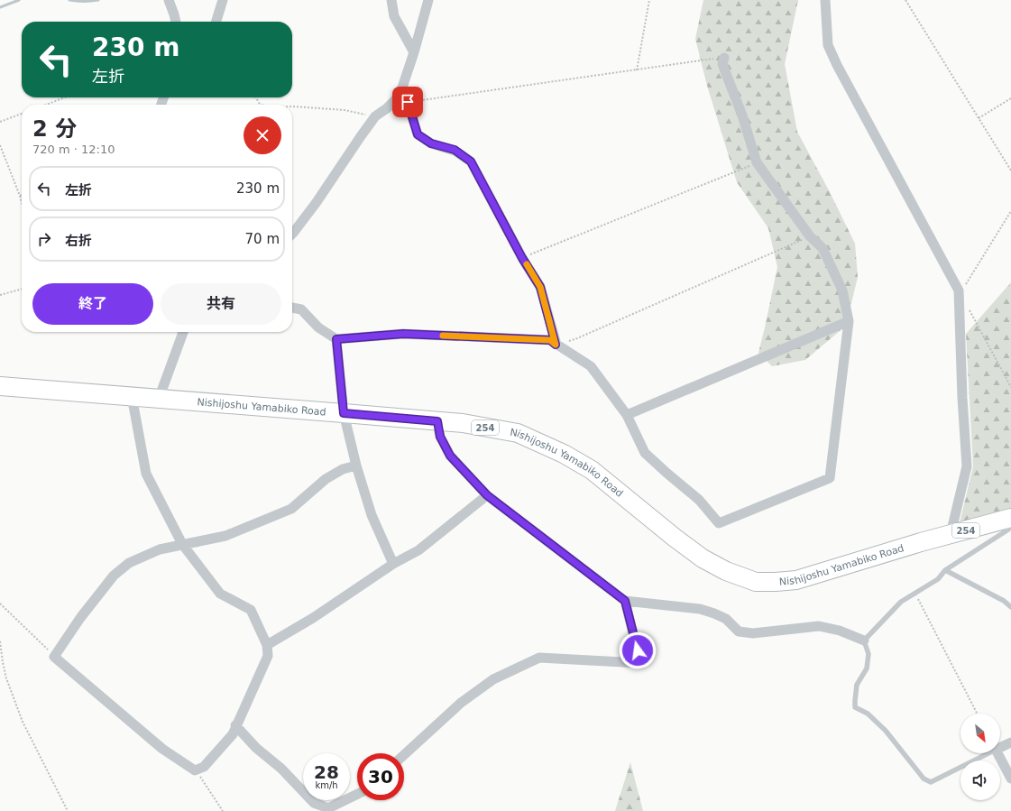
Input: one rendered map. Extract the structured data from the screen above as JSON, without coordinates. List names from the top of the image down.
{
  "streets": {
    "highway": ["Nishijoshu Yamabiko Road", "254"]
  },
  "north": "bottom right",
  "page": {
    "turn": ["230 m", "左折"],
    "heading": ["2 分", "720 m · 12:10"],
    "list": [
      {
        "name": "左折",
        "value": "230 m"
      },
      {
        "name": "右折",
        "value": "70 m"
      }
    ],
    "buttons": ["終了", "共有"],
    "speed": "28 km/h",
    "limit": "30"
  }
}
